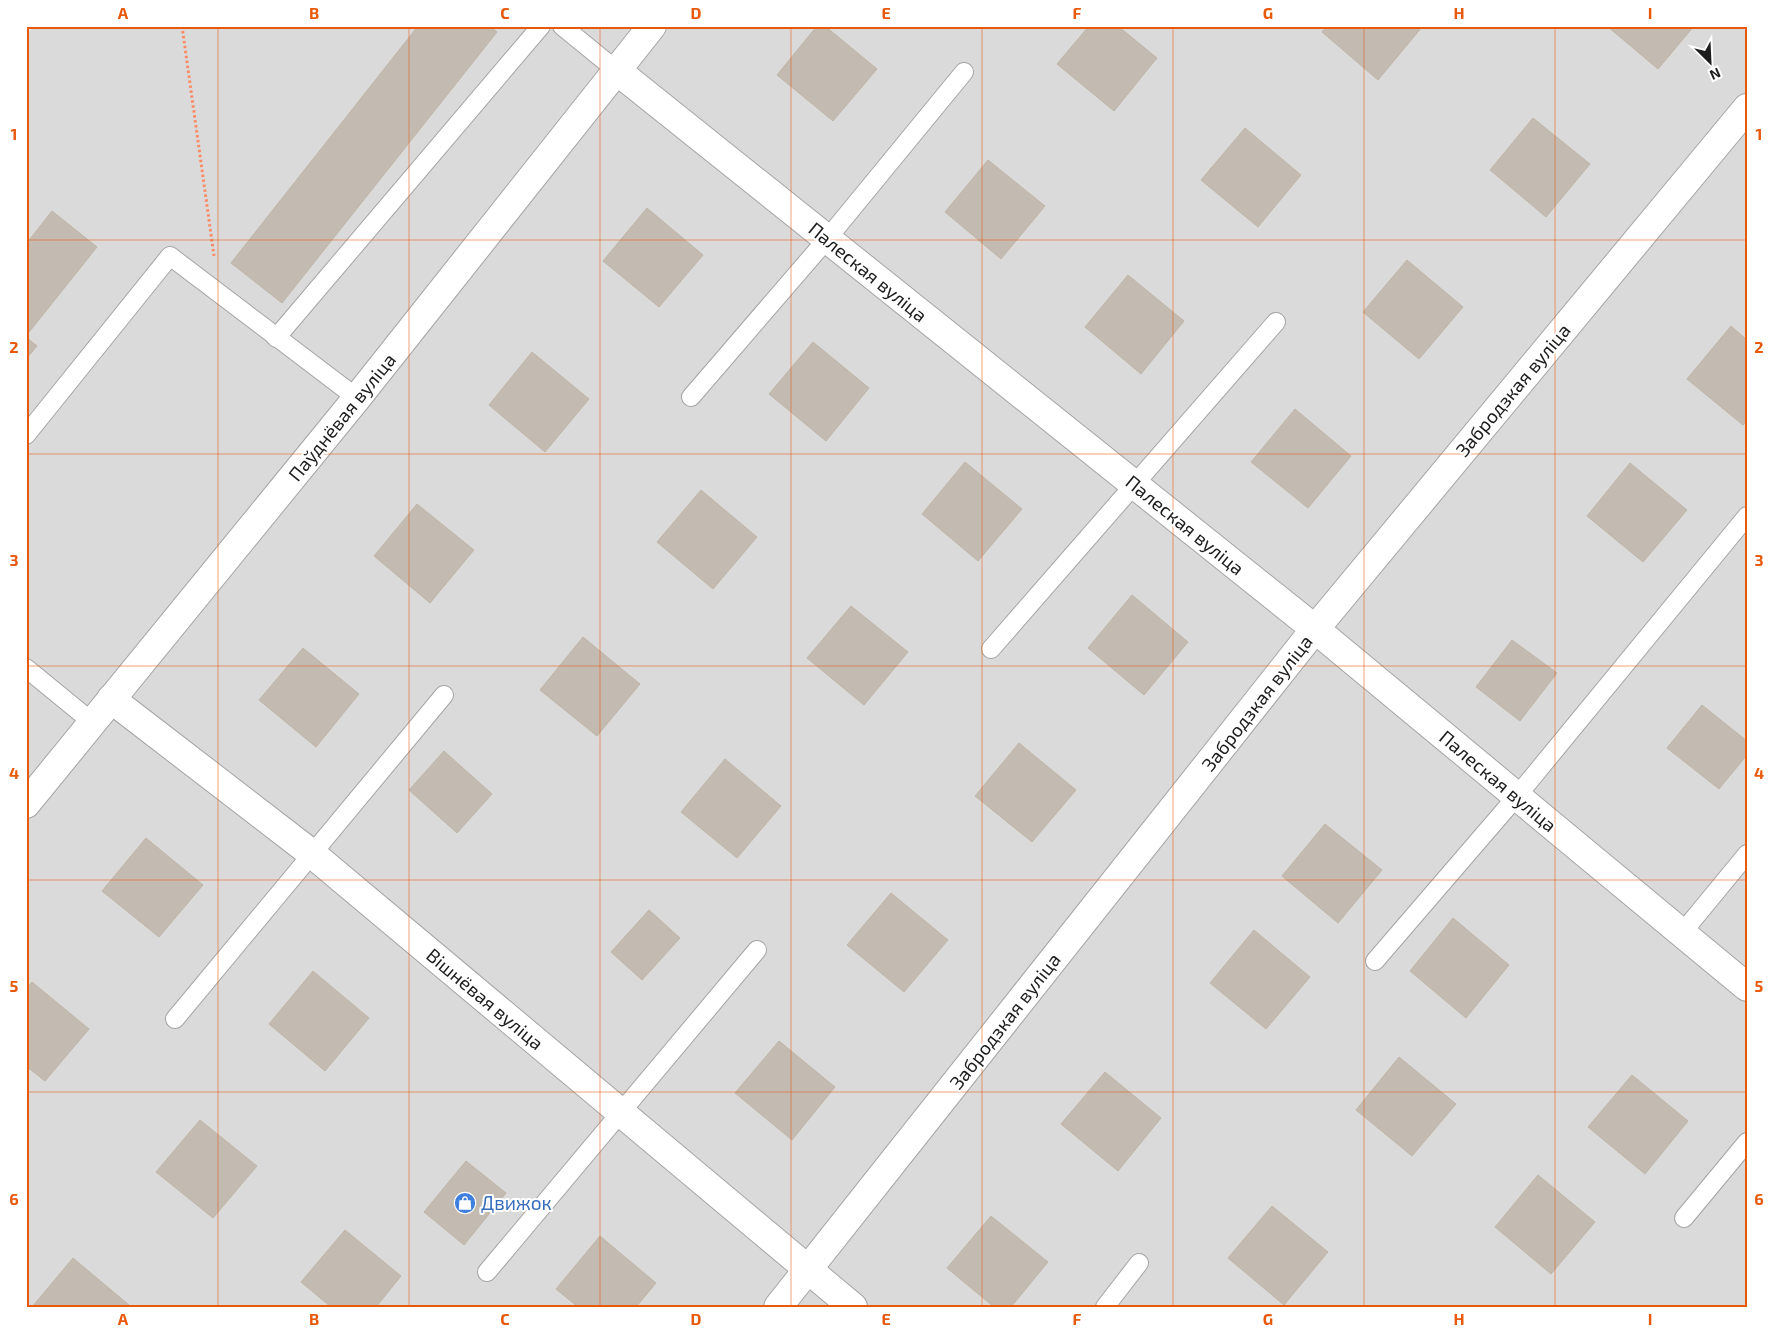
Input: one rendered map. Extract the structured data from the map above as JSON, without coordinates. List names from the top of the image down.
{
  "streets": {
    "street": [
      "Палеская вуліца",
      "Забродзкая вуліца",
      "Паўднёвая вуліца",
      "Вішнёвая вуліца"
    ]
  },
  "crossings": [
    ["Палеская вуліца", "Забродзкая вуліца"],
    ["Палеская вуліца", "Паўднёвая вуліца"],
    ["Забродзкая вуліца", "Вішнёвая вуліца"],
    ["Паўднёвая вуліца", "Вішнёвая вуліца"]
  ],
  "places": {
    "shop": ["Движок"]
  },
  "north": "bottom right",
  "grid": {
    "columns": [
      "A",
      "B",
      "C",
      "D",
      "E",
      "F",
      "G",
      "H",
      "I"
    ],
    "rows": [
      "1",
      "2",
      "3",
      "4",
      "5",
      "6"
    ]
  }
}
